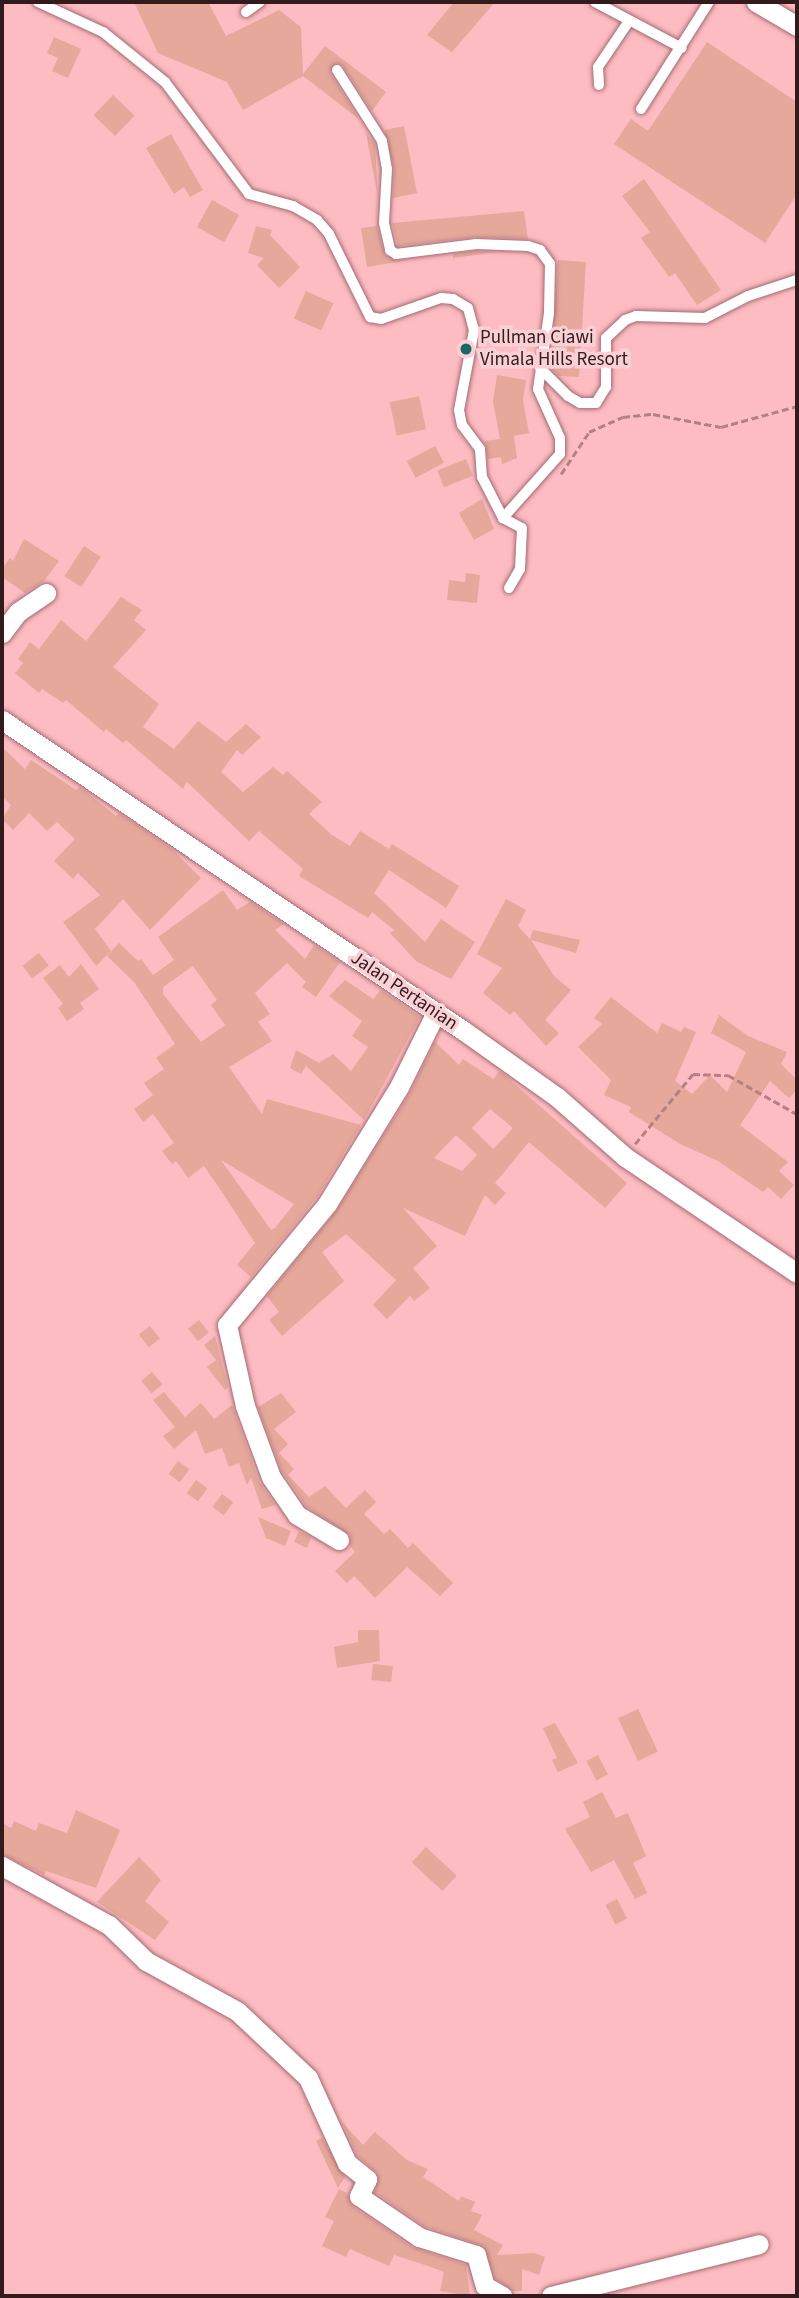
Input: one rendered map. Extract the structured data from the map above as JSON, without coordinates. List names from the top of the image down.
{
  "streets": {
    "street": ["Jalan Pertanian"]
  },
  "places": ["Pullman Ciawi Vimala Hills Resort"]
}
